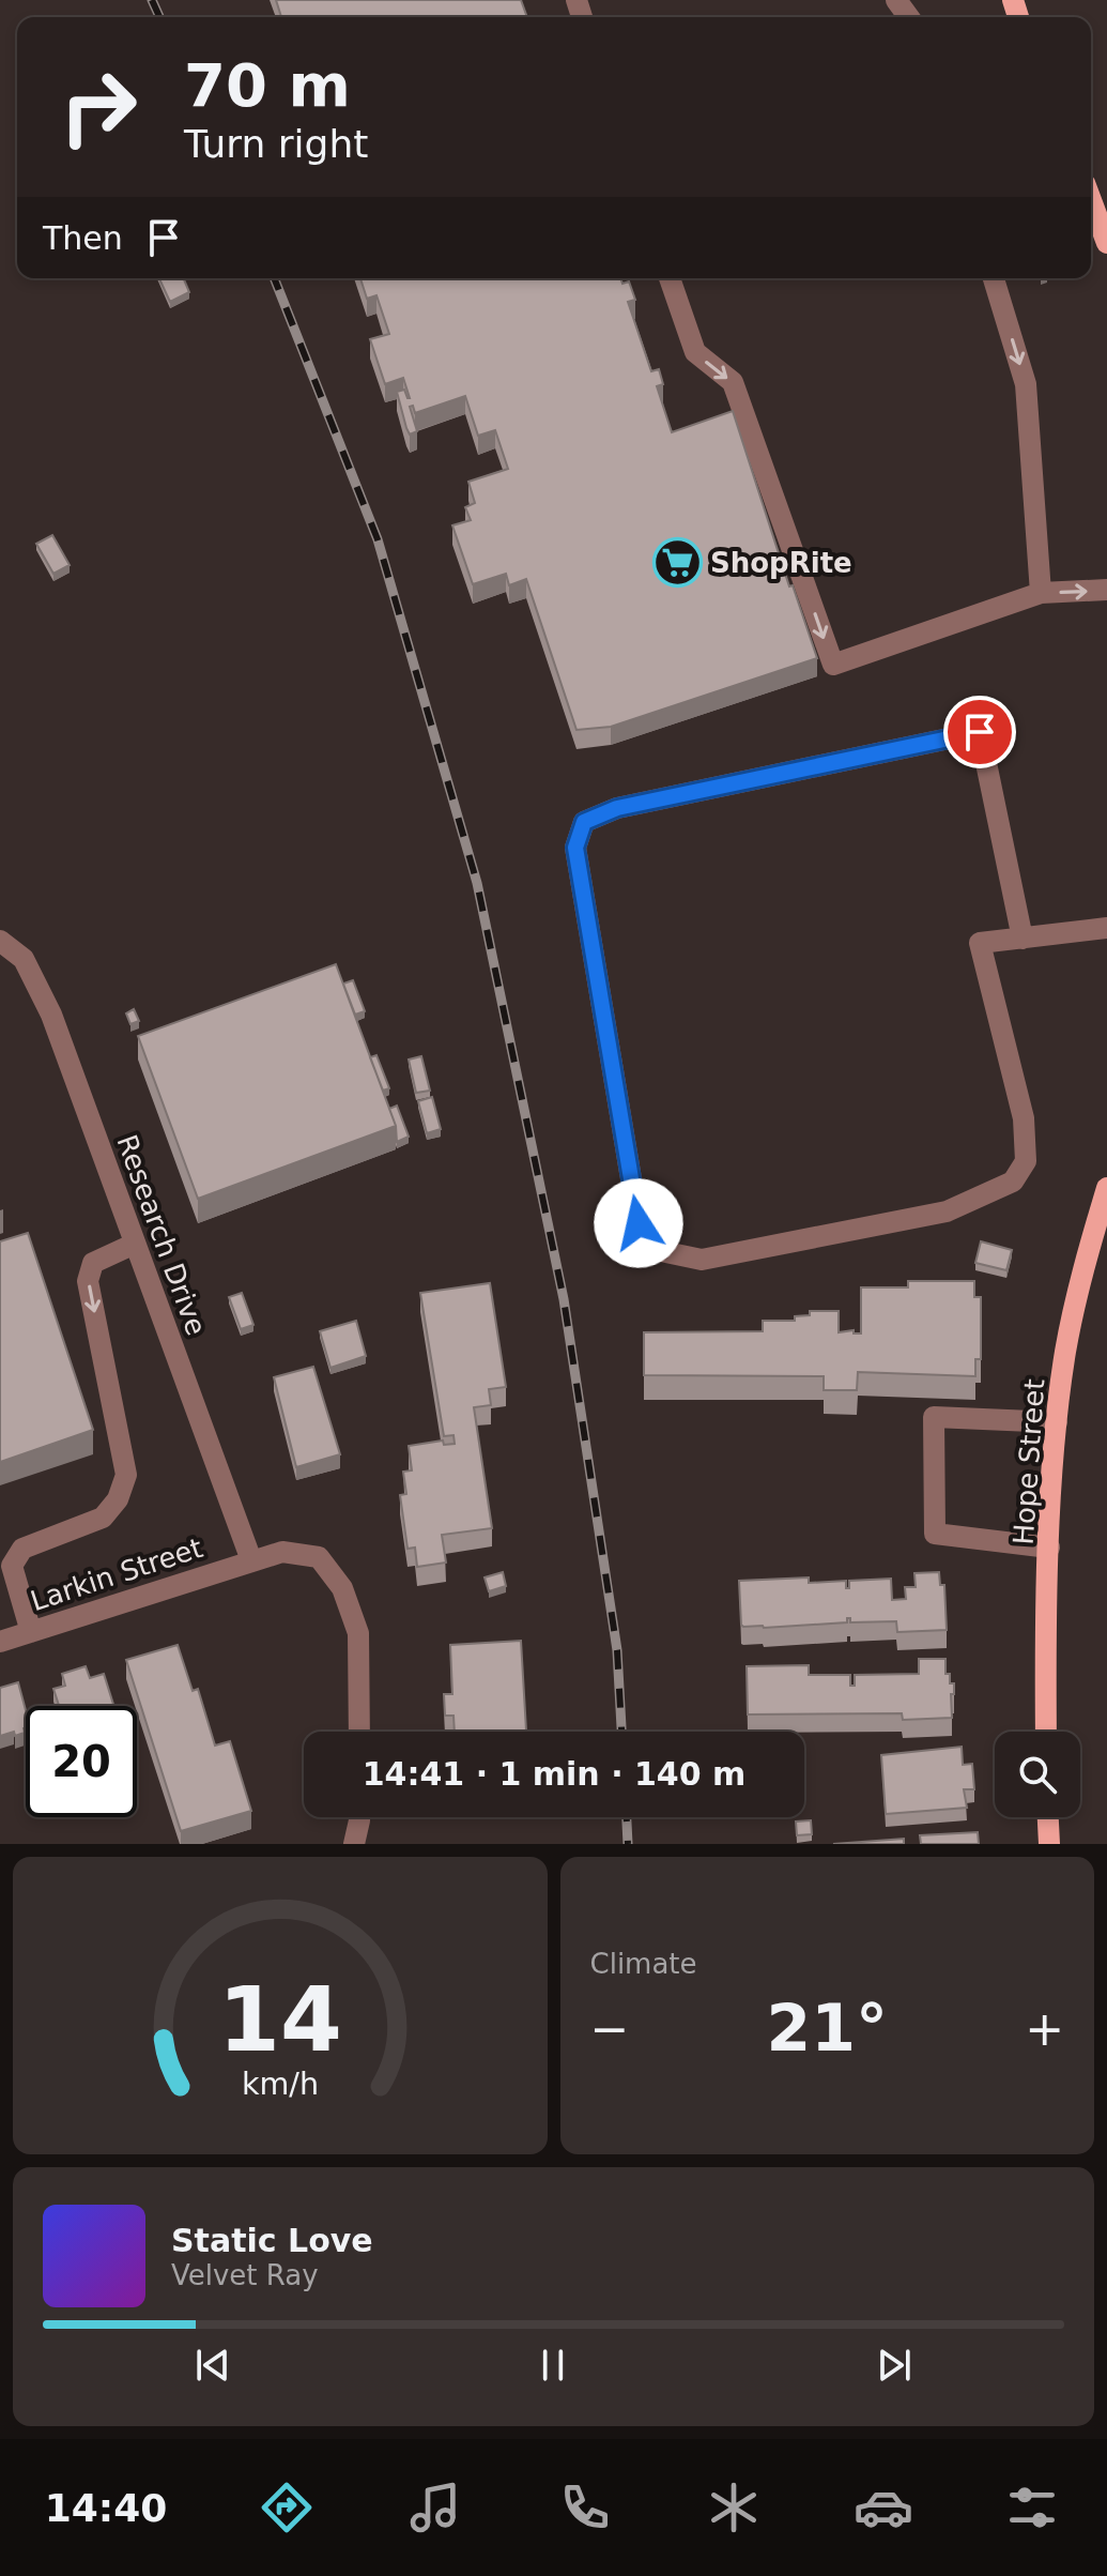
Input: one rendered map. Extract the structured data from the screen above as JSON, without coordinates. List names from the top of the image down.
{
  "streets": {
    "main road": ["Hope Street"],
    "street": ["Research Drive", "Larkin Street"]
  },
  "crossings": [
    ["Research Drive", "Larkin Street"]
  ],
  "places": {
    "supermarket": ["ShopRite"]
  },
  "page": {
    "turn": ["70 m", "Turn right"],
    "then": "Then",
    "limit": "20",
    "trip": "14:41 · 1 min · 140 m",
    "tile": "Climate",
    "heat": ["−", "21°", "+"],
    "song": ["Static Love", "Velvet Ray"],
    "tabs": "14:40",
    "gauge": ["14", "km/h"]
  }
}
